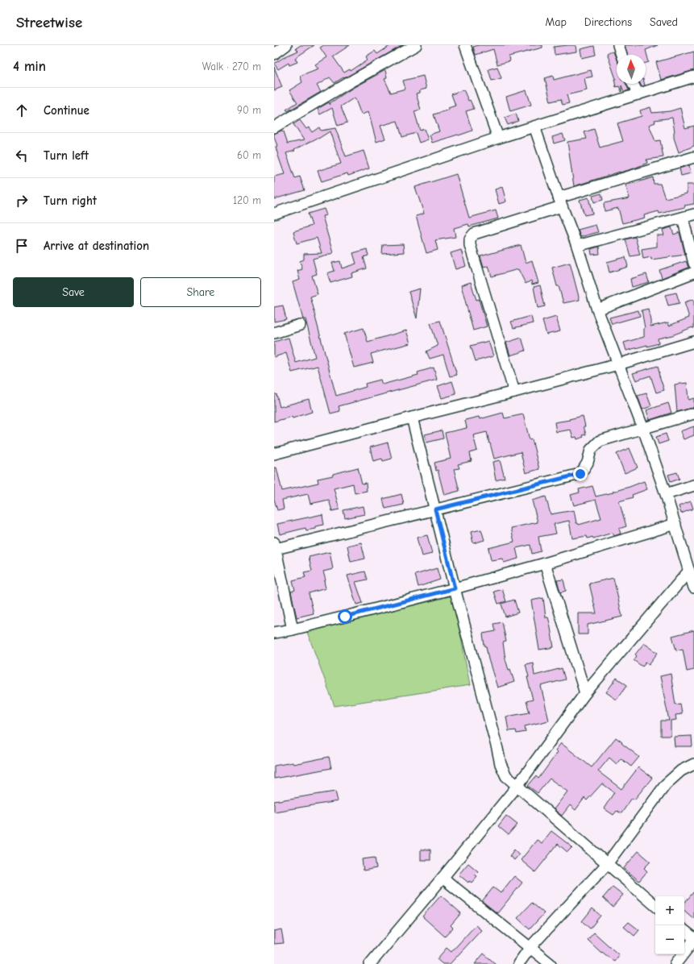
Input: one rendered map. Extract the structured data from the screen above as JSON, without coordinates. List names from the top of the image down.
{
  "north": "top",
  "page": {
    "header": "Streetwise",
    "nav": ["Map", "Directions", "Saved"],
    "heading": ["4 min", "Walk · 270 m"],
    "list": [
      ["Continue", "90 m"],
      ["Turn left", "60 m"],
      ["Turn right", "120 m"],
      "Arrive at destination"
    ],
    "buttons": ["Save", "Share"],
    "map_buttons": ["+", "−"]
  }
}
